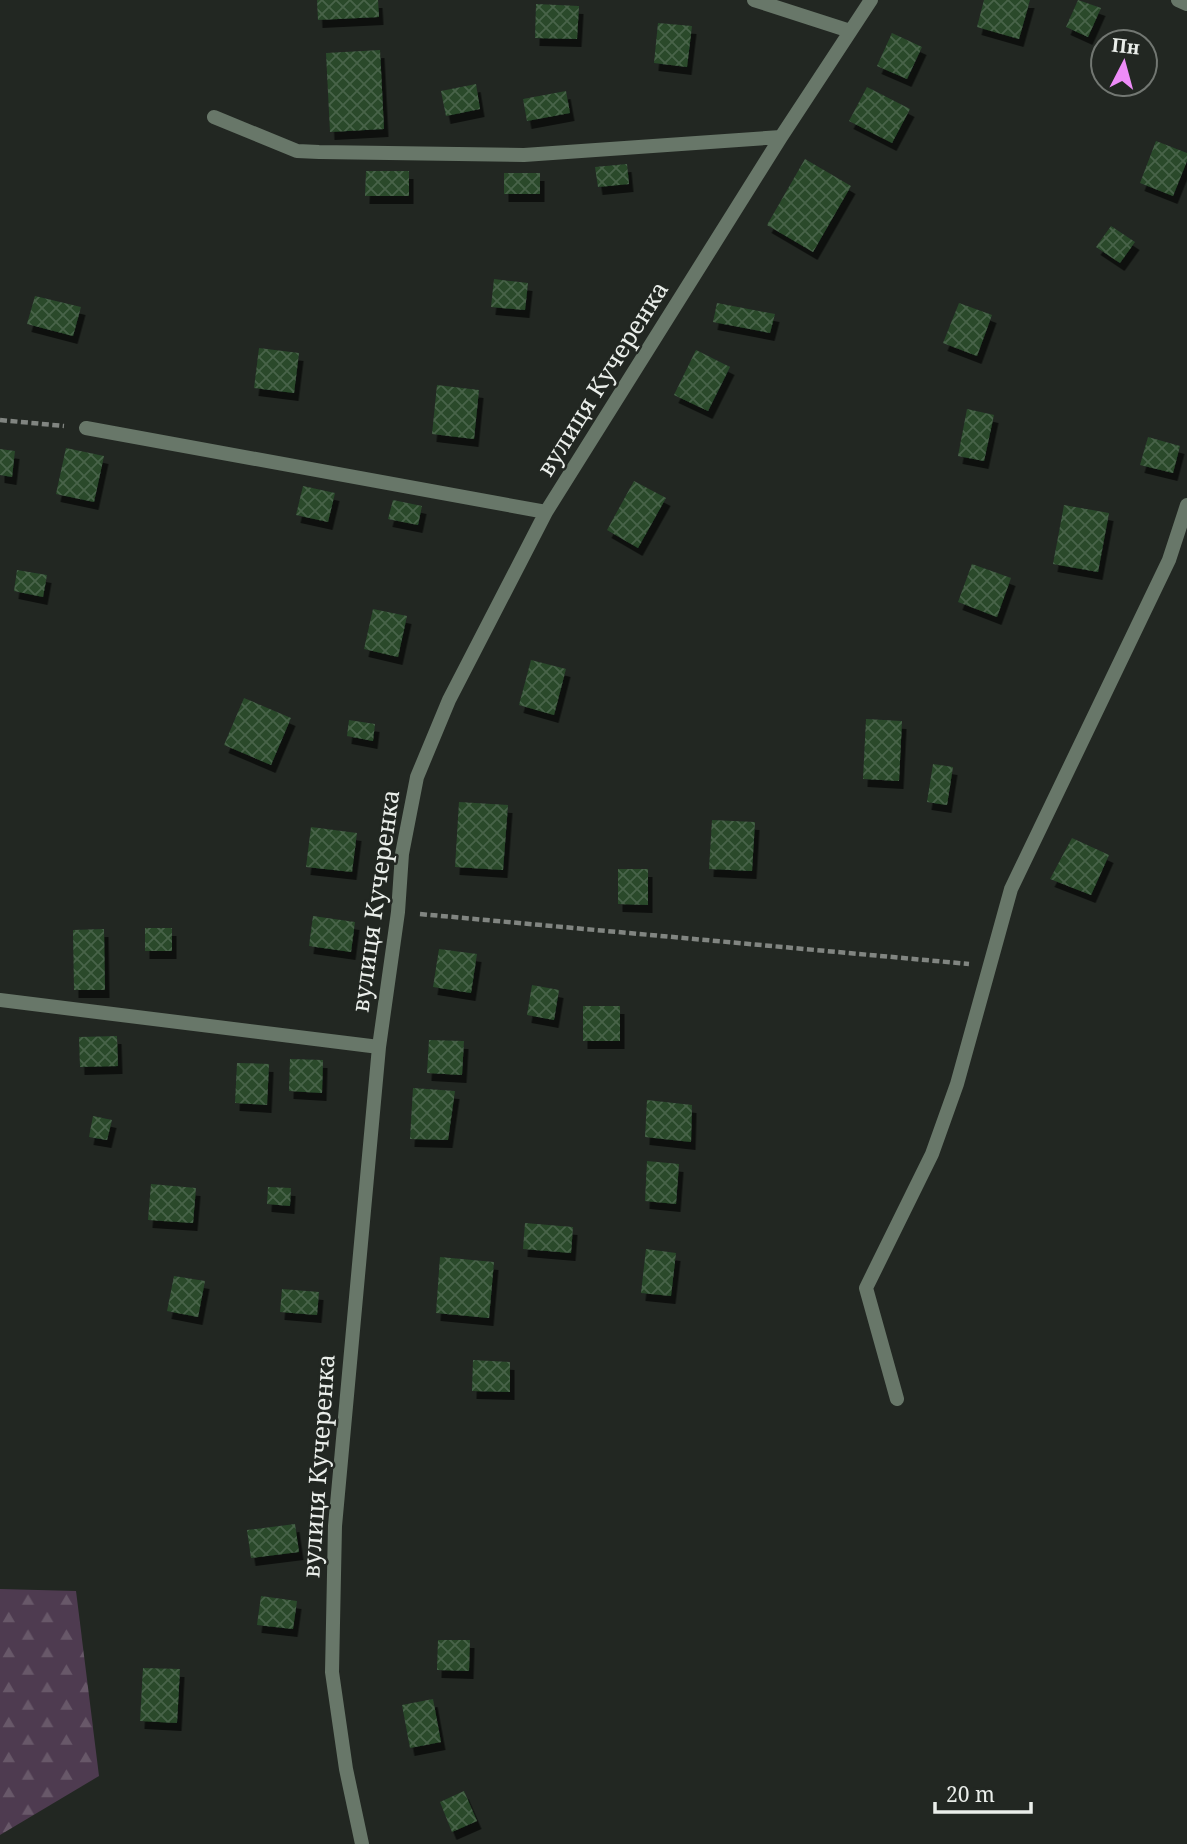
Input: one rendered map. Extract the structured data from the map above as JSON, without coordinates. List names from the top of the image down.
{
  "streets": {
    "street": ["вулиця Кучеренка"]
  },
  "scale_bar": "20 m",
  "north": "top"
}
